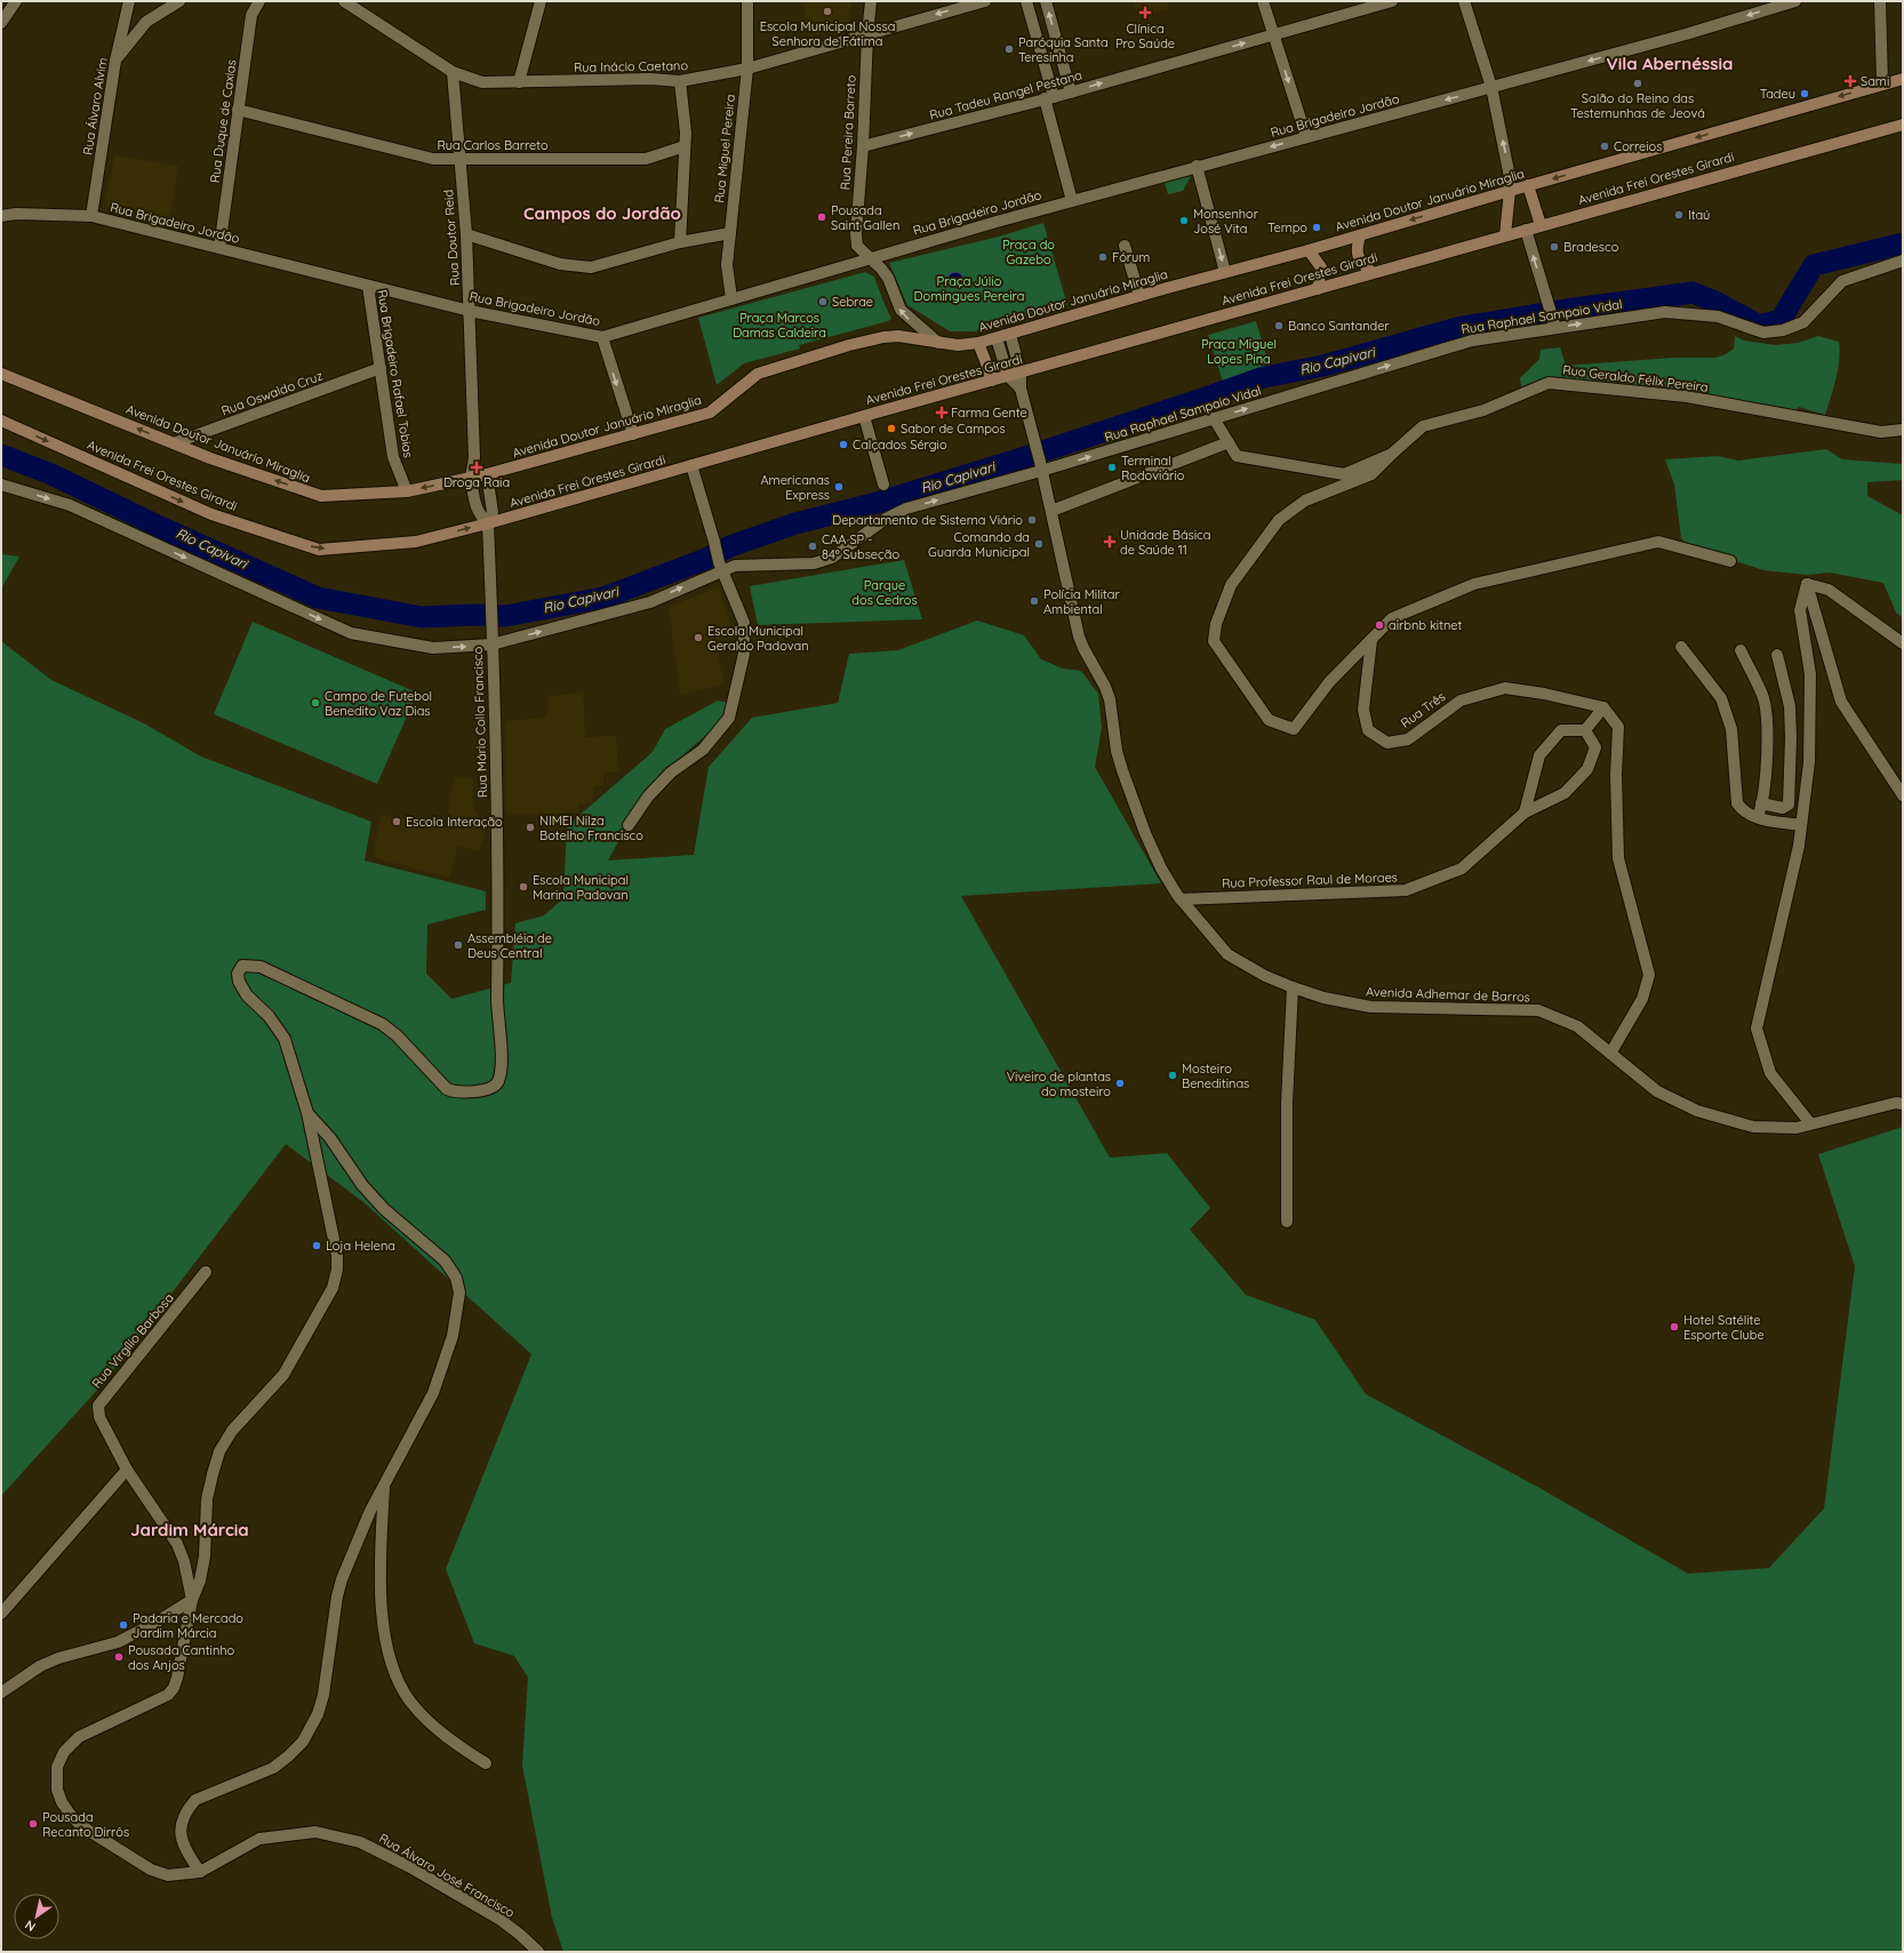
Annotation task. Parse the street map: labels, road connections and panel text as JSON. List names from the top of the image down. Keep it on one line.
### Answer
{"streets":{"main road":["Avenida Frei Orestes Girardi","Avenida Doutor Januário Miraglia"],"street":["Rua Inácio Caetano","Rua Tadeu Rangel Pestana","Rua Álvaro Alvim","Rua Brigadeiro Jordão","Rua Duque de Caxias","Rua Pereira Barreto","Rua Carlos Barreto","Rua Miguel Pereira","Rua Doutor Reid","Rua Raphael Sampaio Vidal","Rua Brigadeiro Rafael Tobias","Rua Geraldo Félix Pereira","Rua Oswaldo Cruz","Rua Três","Rua Mário Colla Francisco","Rua Professor Raul de Moraes","Avenida Adhemar de Barros","Rua Virgílio Barbosa","Rua Álvaro José Francisco"]},"crossings":[["Rua Inácio Caetano","Rua Pereira Barreto"],["Rua Inácio Caetano","Rua Miguel Pereira"],["Rua Inácio Caetano","Rua Doutor Reid"],["Rua Tadeu Rangel Pestana","Rua Pereira Barreto"],["Rua Álvaro Alvim","Rua Brigadeiro Jordão"],["Rua Brigadeiro Jordão","Rua Duque de Caxias"],["Rua Brigadeiro Jordão","Rua Pereira Barreto"],["Rua Brigadeiro Jordão","Rua Miguel Pereira"],["Rua Brigadeiro Jordão","Rua Doutor Reid"],["Rua Brigadeiro Jordão","Rua Brigadeiro Rafael Tobias"],["Rua Duque de Caxias","Rua Carlos Barreto"],["Rua Pereira Barreto","Avenida Doutor Januário Miraglia"],["Rua Carlos Barreto","Rua Doutor Reid"],["Avenida Frei Orestes Girardi","Rua Mário Colla Francisco"],["Avenida Doutor Januário Miraglia","Rua Doutor Reid"],["Avenida Doutor Januário Miraglia","Rua Brigadeiro Rafael Tobias"],["Avenida Doutor Januário Miraglia","Rua Oswaldo Cruz"],["Avenida Doutor Januário Miraglia","Rua Mário Colla Francisco"],["Rua Raphael Sampaio Vidal","Rua Geraldo Félix Pereira"],["Rua Raphael Sampaio Vidal","Rua Mário Colla Francisco"],["Rua Raphael Sampaio Vidal","Avenida Adhemar de Barros"],["Rua Brigadeiro Rafael Tobias","Rua Oswaldo Cruz"],["Rua Professor Raul de Moraes","Avenida Adhemar de Barros"],["Rua Virgílio Barbosa","Rua Álvaro José Francisco"]],"one_way":["Rua Tadeu Rangel Pestana","Avenida Doutor Januário Miraglia","Rua Raphael Sampaio Vidal"],"districts":["Vila Abernéssia","Campos do Jordão","Jardim Márcia"],"water":["Rio Capivari"],"parks":["Praça do Gazebo","Praça Júlio Domingues Pereira","Praça Marcos Damas Caldeira","Praça Miguel Lopes Pina","Parque dos Cedros"],"places":{"other":["Escola Municipal Nossa Senhora de Fátima","Paróquia Santa Teresinha","Salão do Reino das Testemunhas de Jeová","Tadeu","Correios","Itaú","Pousada Saint Gallen","Monsenhor José Vita","Tempo","Bradesco","Fórum","Sebrae","Banco Santander","Sabor de Campos","Calçados Sérgio","Terminal Rodoviário","Americanas Express","Departamento de Sistema Viário","Comando da Guarda Municipal","CAA SP - 84º Subseção","Polícia Militar Ambiental","airbnb kitnet","Escola Municipal Geraldo Padovan","Campo de Futebol Benedito Vaz Dias","Escola Interação","NIMEI Nilza Botelho Francisco","Escola Municipal Marina Padovan","Assembléia de Deus Central","Mosteiro Beneditinas","Viveiro de plantas do mosteiro","Loja Helena","Hotel Satélite Esporte Clube","Padaria e Mercado Jardim Márcia","Pousada Cantinho dos Anjos","Pousada Recanto Dirrôs"],"health":["Clínica Pro Saúde","Sami","Farma Gente","Droga Raia","Unidade Básica de Saúde 11"]},"north":"bottom left"}
